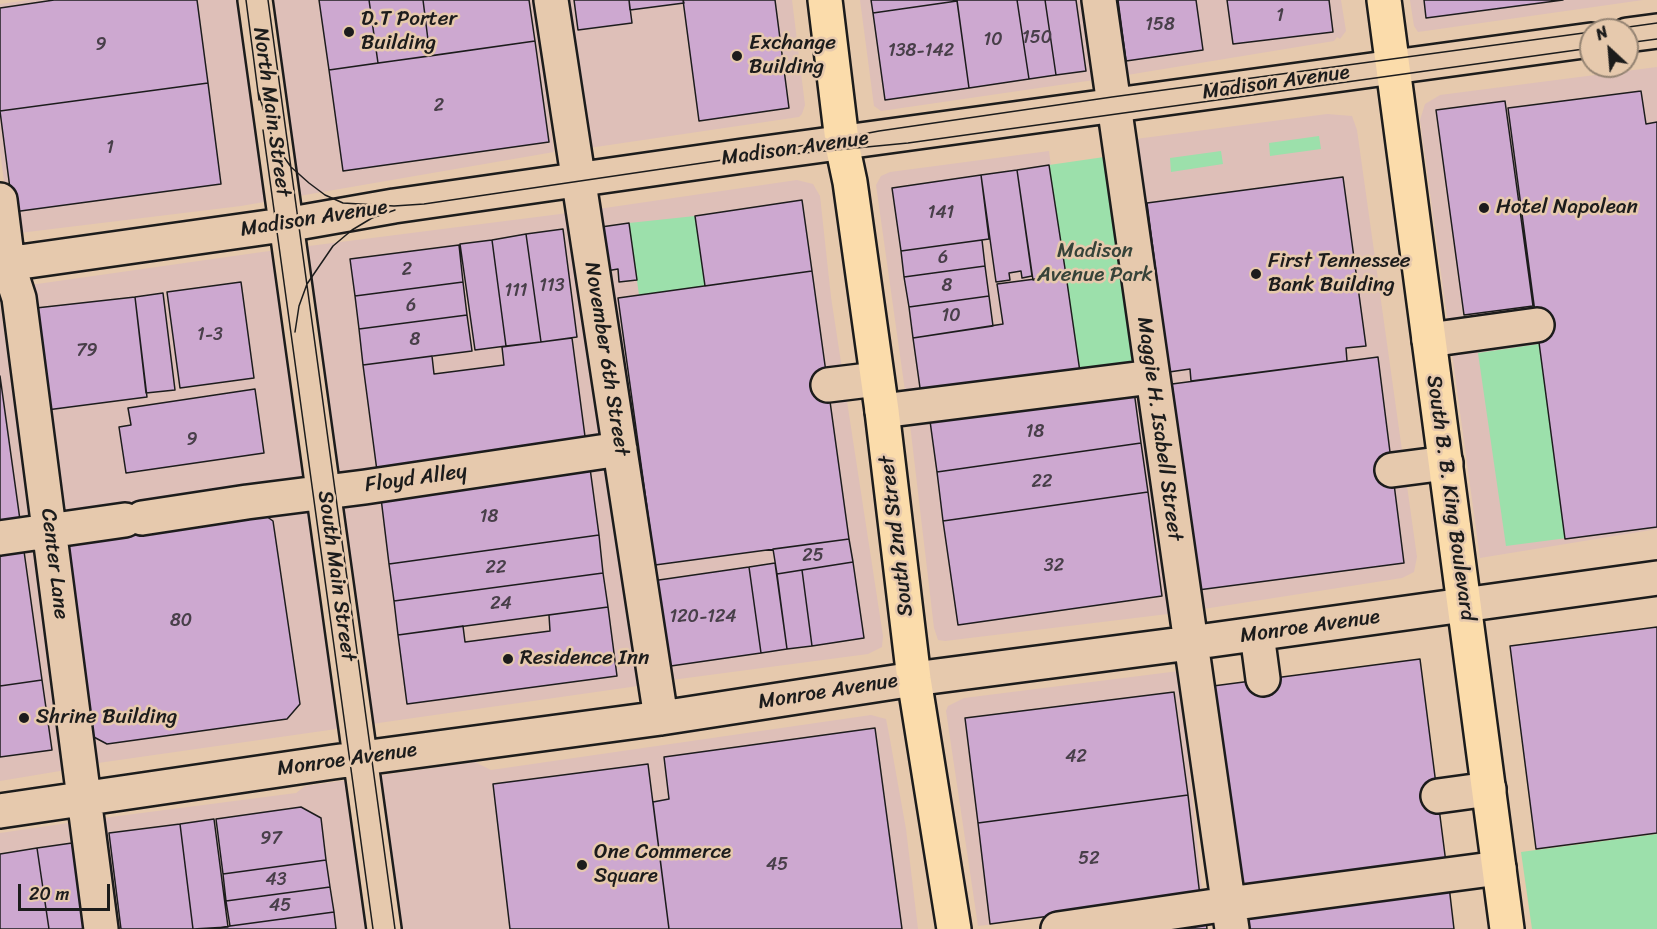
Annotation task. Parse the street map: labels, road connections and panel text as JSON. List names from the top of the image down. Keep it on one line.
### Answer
{"streets":{"main road":["South B. B. King Boulevard","South 2nd Street"],"street":["Madison Avenue","North Main Street","November 6th Street","Maggie H. Isabell Street","Floyd Alley","Center Lane","South Main Street","Monroe Avenue"]},"crossings":[["Madison Avenue","North Main Street"],["Madison Avenue","November 6th Street"],["Madison Avenue","Maggie H. Isabell Street"],["Madison Avenue","South B. B. King Boulevard"],["Madison Avenue","South 2nd Street"],["Madison Avenue","Center Lane"],["Madison Avenue","South Main Street"],["North Main Street","South Main Street"],["November 6th Street","Floyd Alley"],["November 6th Street","Monroe Avenue"],["Maggie H. Isabell Street","Monroe Avenue"],["Floyd Alley","Center Lane"],["Floyd Alley","South Main Street"],["South B. B. King Boulevard","Monroe Avenue"],["South 2nd Street","Monroe Avenue"],["Center Lane","Monroe Avenue"],["South Main Street","Monroe Avenue"]],"parks":["Madison Avenue Park"],"places":["D.T Porter Building","Exchange Building","Hotel Napolean","First Tennessee Bank Building","Residence Inn","Shrine Building","One Commerce Square"],"house_numbers":["1","158","150","10","9","138-142","2","1","141","6","2","113","8","111","6","10","1-3","8","79","18","9","22","18","25","32","22","24","120-124","80","42","97","52","45","43","45"],"scale_bar":"20 m","north":"top left"}
